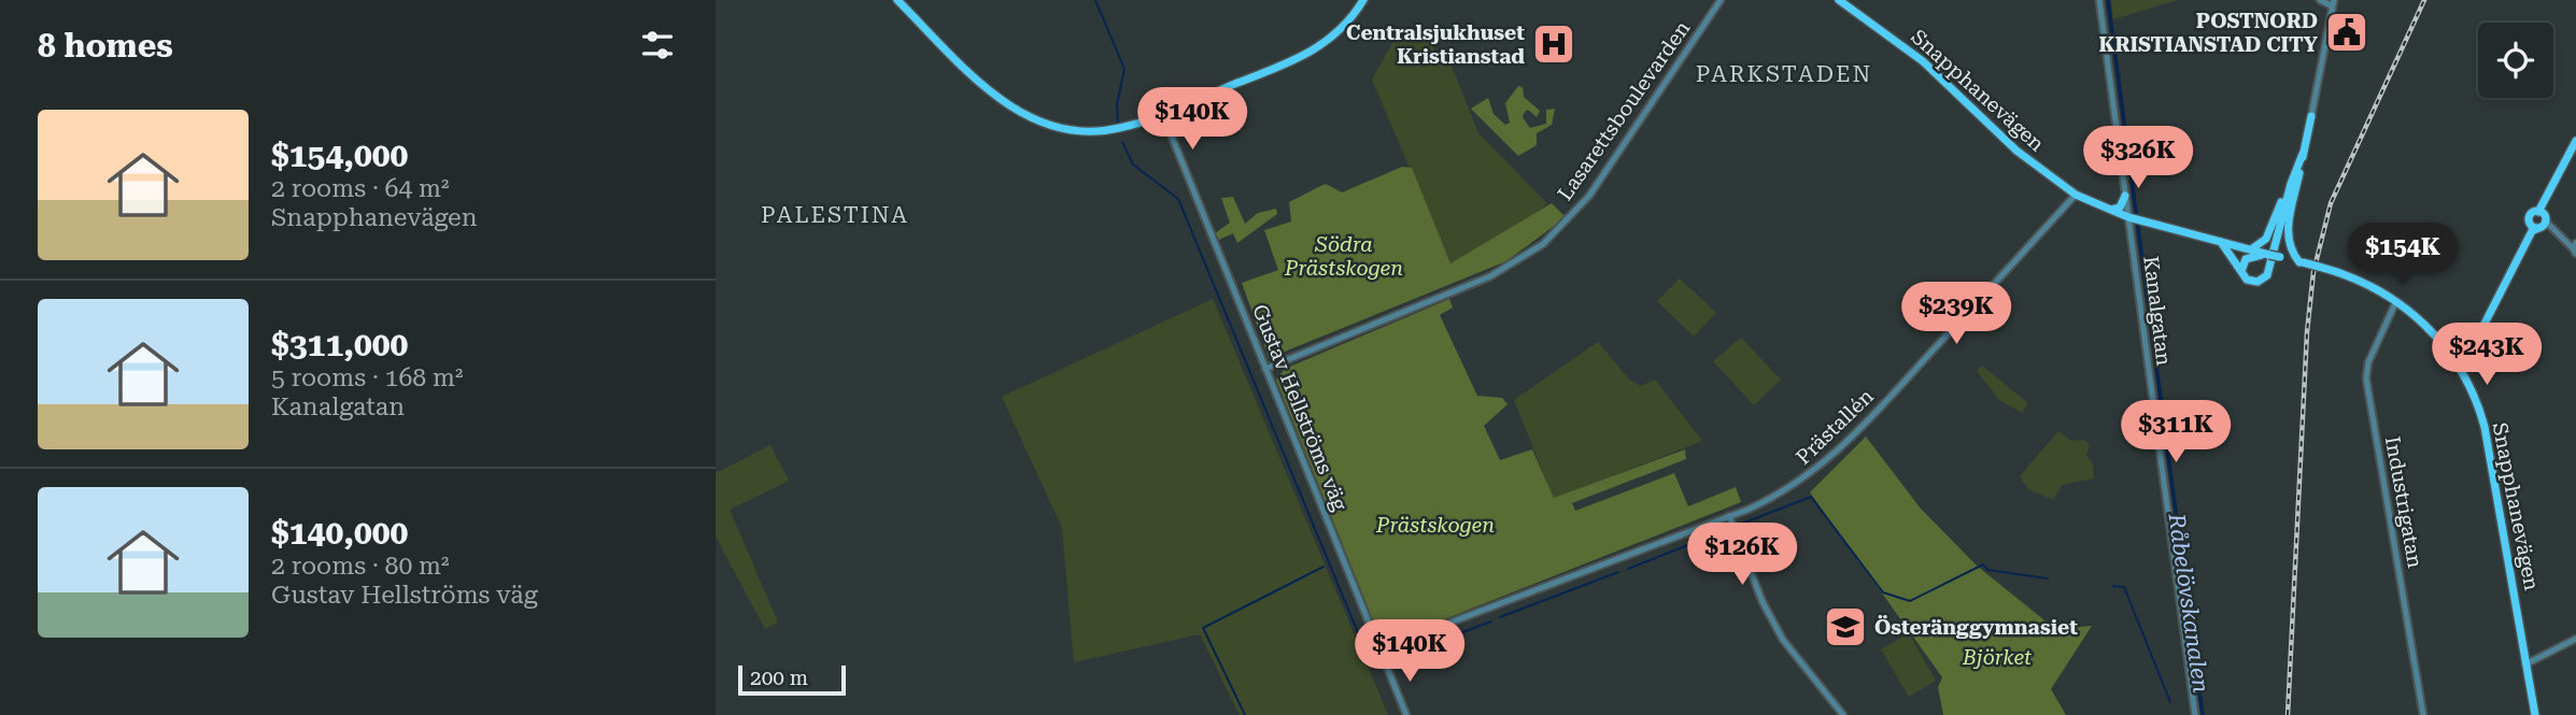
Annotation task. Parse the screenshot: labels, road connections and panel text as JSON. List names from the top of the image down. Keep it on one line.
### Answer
{"streets":{"main road":["Snapphanevägen"],"street":["Lasarettsboulevarden","Kanalgatan","Gustav Hellströms väg","Prästallén","Industrigatan"]},"crossings":[["Snapphanevägen","Kanalgatan"],["Snapphanevägen","Prästallén"],["Snapphanevägen","Industrigatan"],["Lasarettsboulevarden","Gustav Hellströms väg"],["Gustav Hellströms väg","Prästallén"]],"districts":["PARKSTADEN","PALESTINA"],"water":["Råbelövskanalen"],"parks":["Södra Prästskogen","Prästskogen","Björket"],"places":{"public building":["POSTNORD KRISTIANSTAD CITY"],"hospital":["Centralsjukhuset Kristianstad"],"school or university":["Österänggymnasiet"]},"scale_bar":"200 m","page":{"heading":"8 homes","price":["$140K","$326K","$154K","$239K","$243K","$311K","$126K","$140K"],"list":[{"name":"$154,000","note":"2 rooms · 64 m² · Snapphanevägen"},{"name":"$311,000","note":"5 rooms · 168 m² · Kanalgatan"},{"name":"$140,000","note":"2 rooms · 80 m² · Gustav Hellströms väg"}],"scale":"200 m"}}
